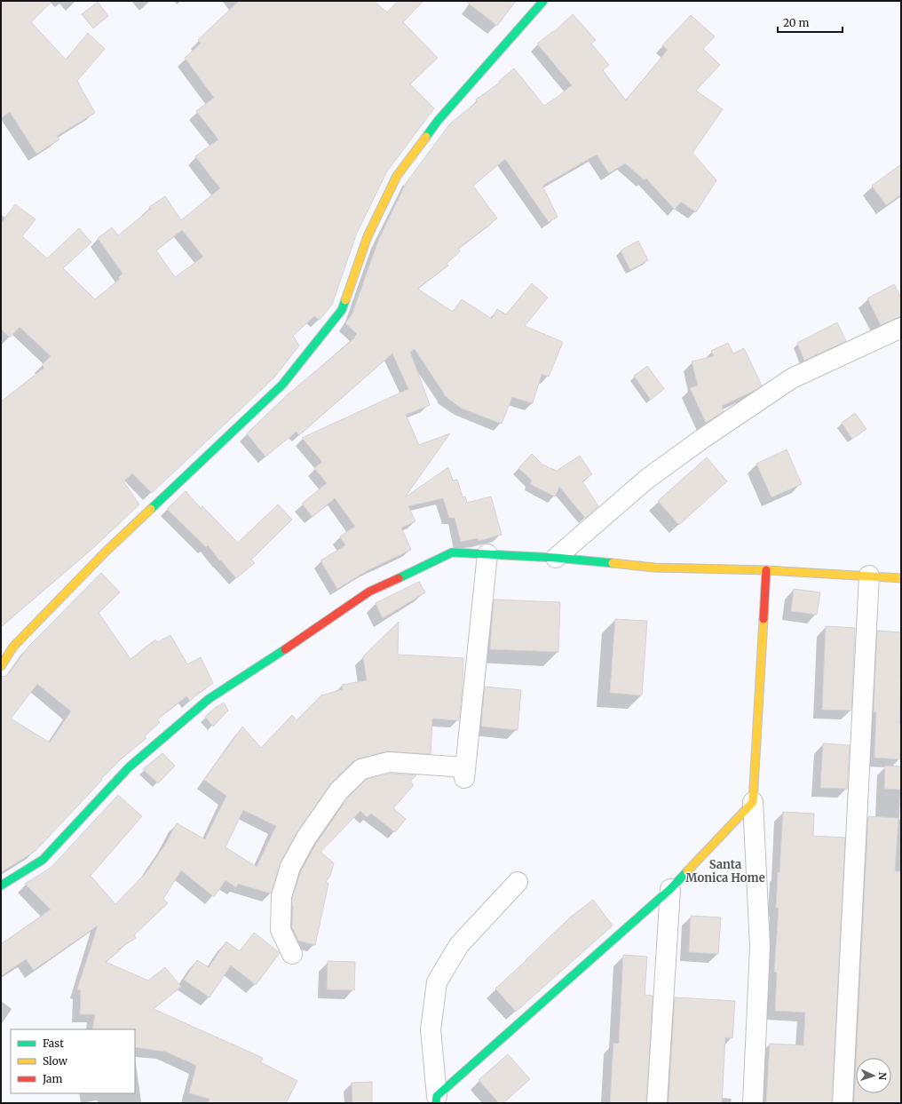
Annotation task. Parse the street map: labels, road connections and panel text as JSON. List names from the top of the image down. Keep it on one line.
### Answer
{"districts":["Santa Monica Home"],"legend":["Fast","Slow","Jam"],"scale_bar":"20 m","north":"right"}
